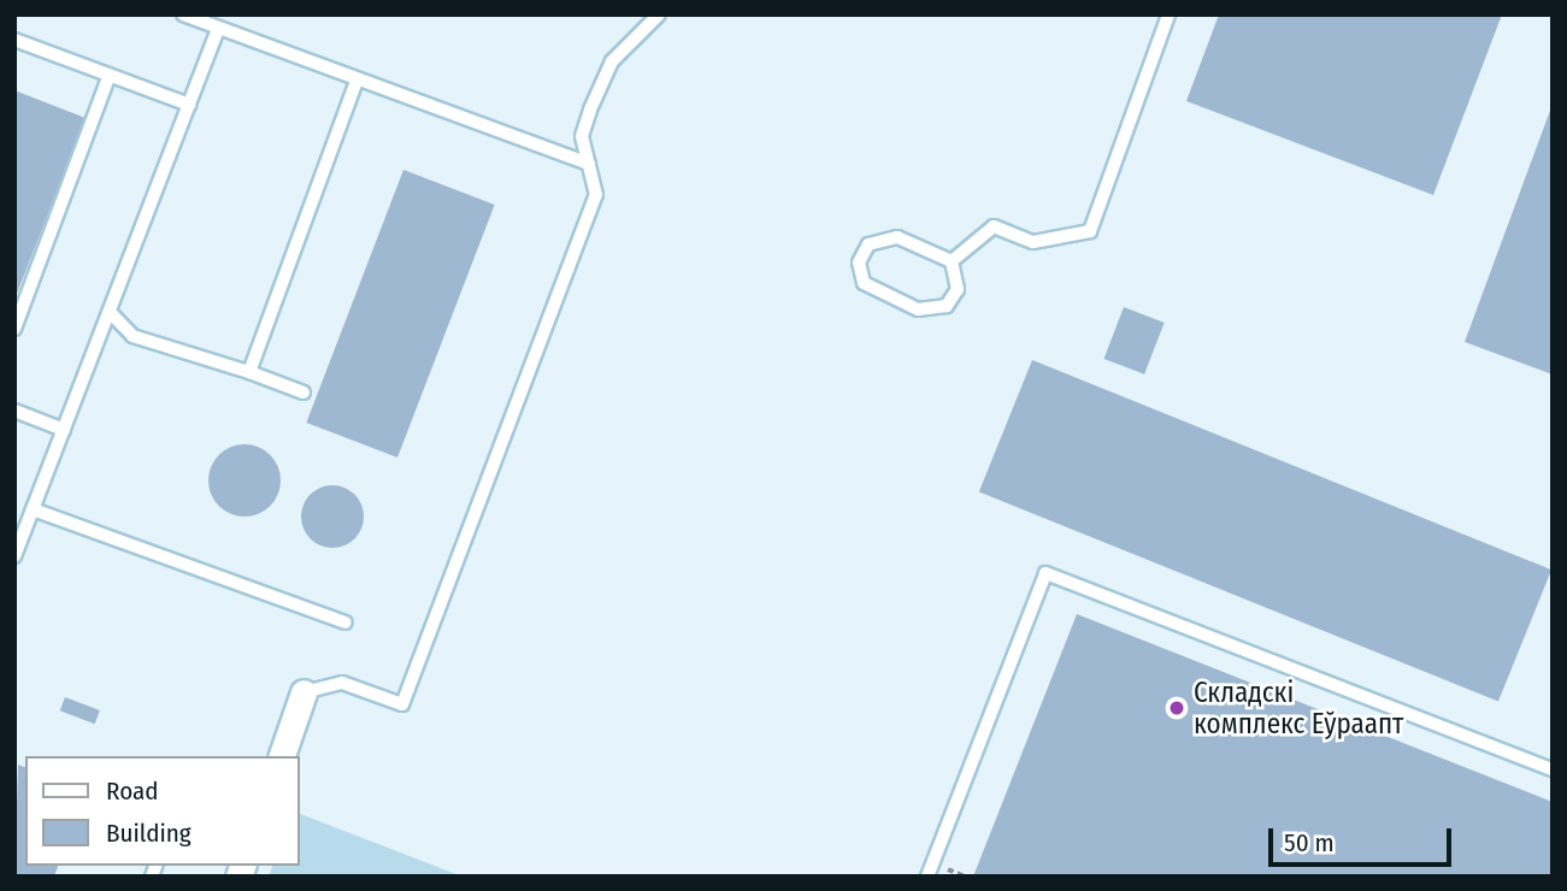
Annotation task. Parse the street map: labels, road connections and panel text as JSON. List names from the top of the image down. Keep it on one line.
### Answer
{"places":["Складскі комплекс Еўраапт"],"legend":["Road","Building"],"scale_bar":"50 m"}
